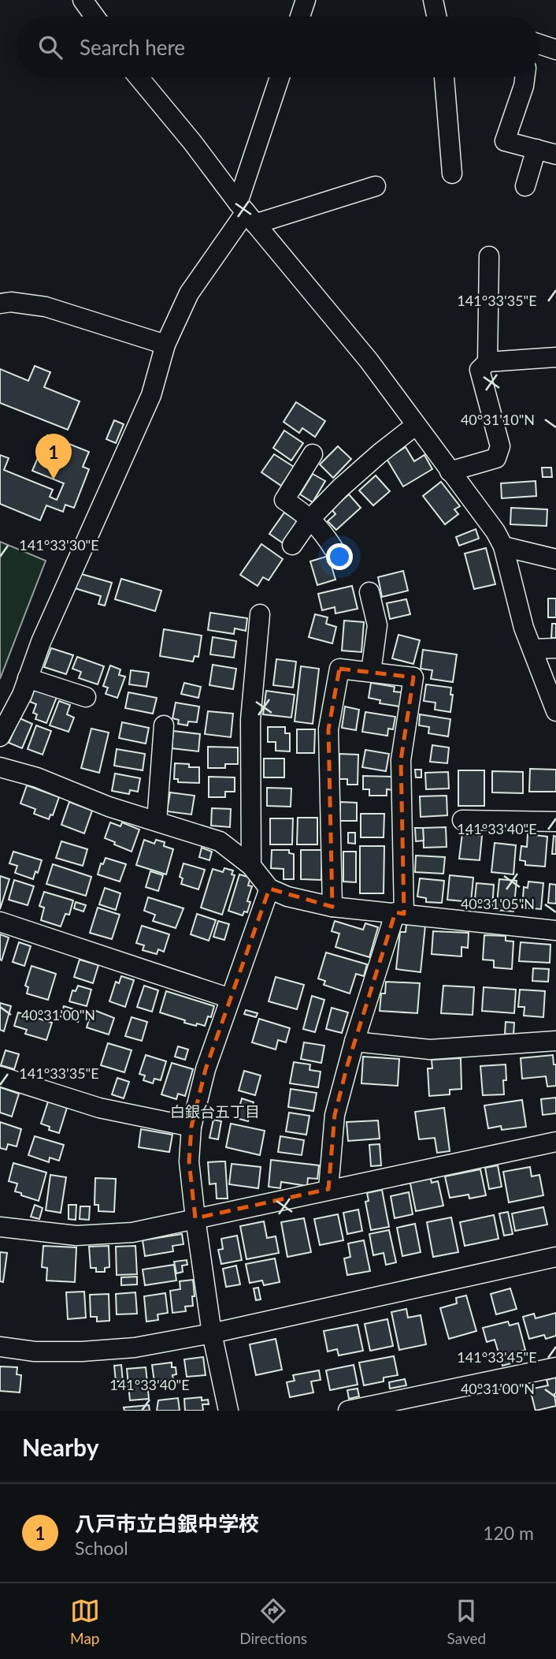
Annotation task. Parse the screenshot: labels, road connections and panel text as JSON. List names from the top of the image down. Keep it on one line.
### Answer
{"districts":["白銀台五丁目"],"page":{"search":"Search here","pins":"1","heading":"Nearby","list":[{"mark":"1","name":"八戸市立白銀中学校","note":"School","value":"120 m"}],"nav":["Map","Directions","Saved"]},"coordinates":["141°33'35\"E","40°31'10\"N","141°33'30\"E","141°33'40\"E","40°31'05\"N","40°31'00\"N","141°33'45\"E"]}
